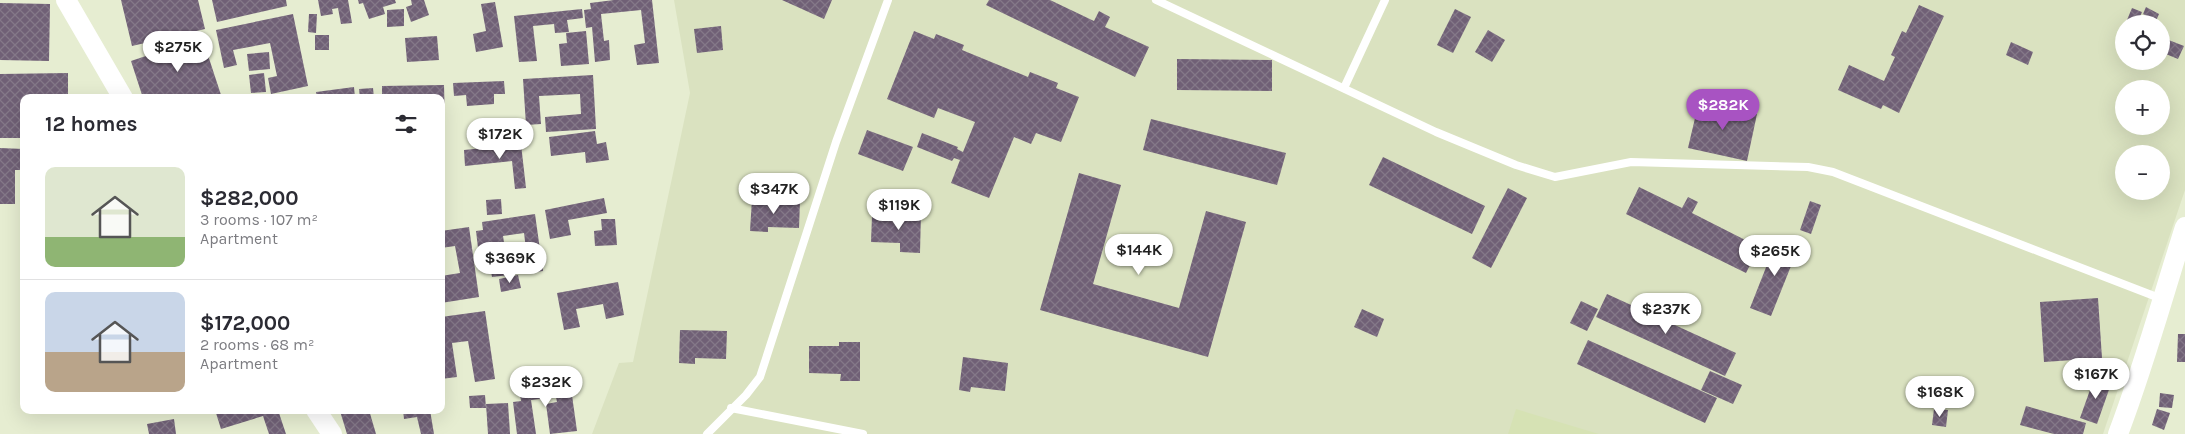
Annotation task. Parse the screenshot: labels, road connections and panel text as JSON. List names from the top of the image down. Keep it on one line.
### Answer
{"page":{"map_buttons":["+","−"],"price":["$275K","$282K","$172K","$347K","$119K","$144K","$265K","$369K","$237K","$167K","$232K","$168K"],"heading":"12 homes","list":[{"name":"$282,000","note":"3 rooms · 107 m² · Apartment"},{"name":"$172,000","note":"2 rooms · 68 m² · Apartment"}]}}
